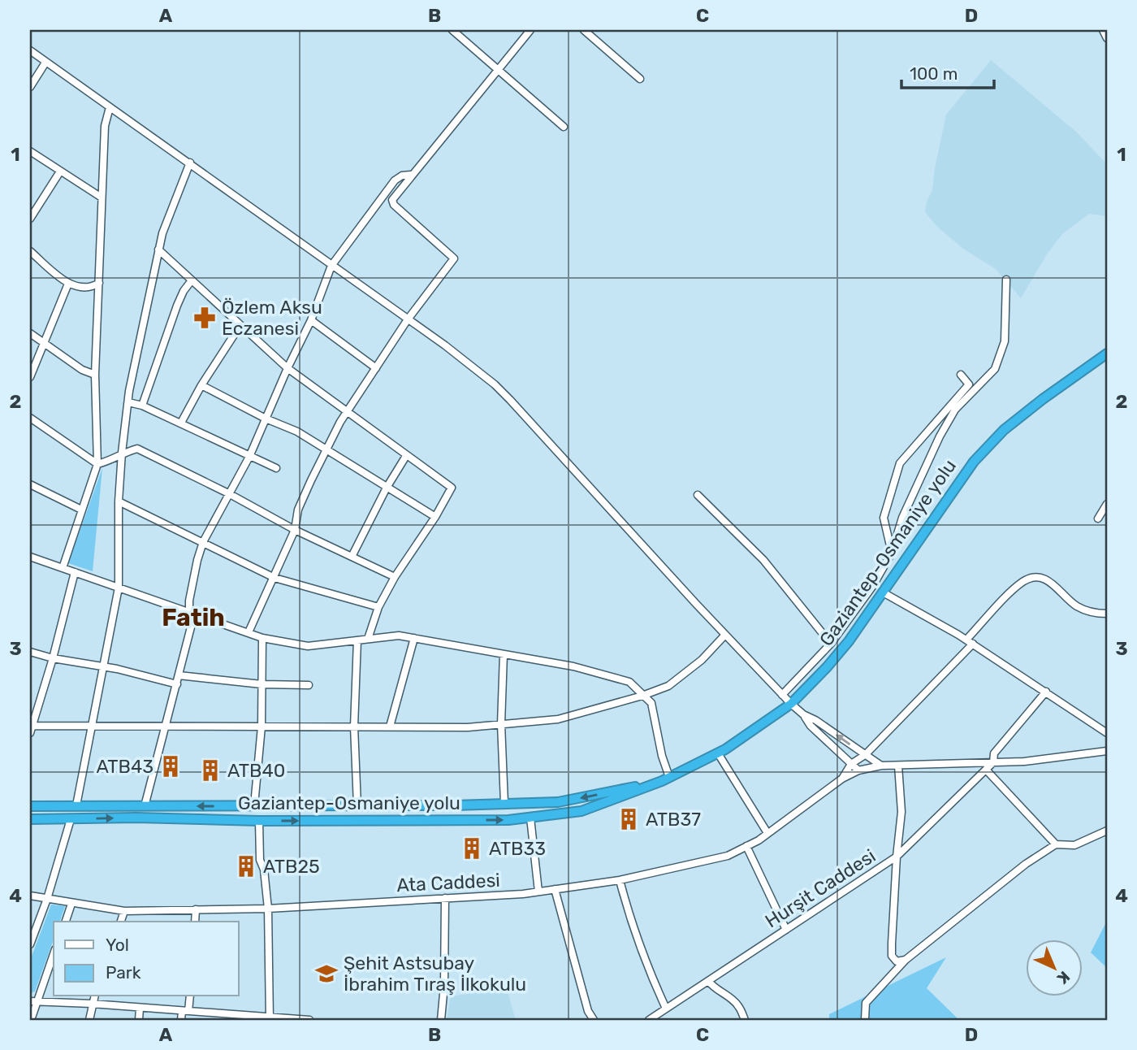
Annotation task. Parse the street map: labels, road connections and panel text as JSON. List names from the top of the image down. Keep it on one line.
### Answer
{"streets":{"highway":["Gaziantep-Osmaniye yolu"],"street":["Ata Caddesi","Hurşit Caddesi"]},"districts":["Fatih"],"places":{"pharmacy":["Özlem Aksu Eczanesi"],"building":["ATB43","ATB40","ATB37","ATB33","ATB25"],"school or university":["Şehit Astsubay İbrahim Tıraş İlkokulu"]},"legend":["Yol","Park"],"scale_bar":"100 m","north":"bottom right","grid":{"columns":["A","B","C","D"],"rows":["1","2","3","4"]}}
